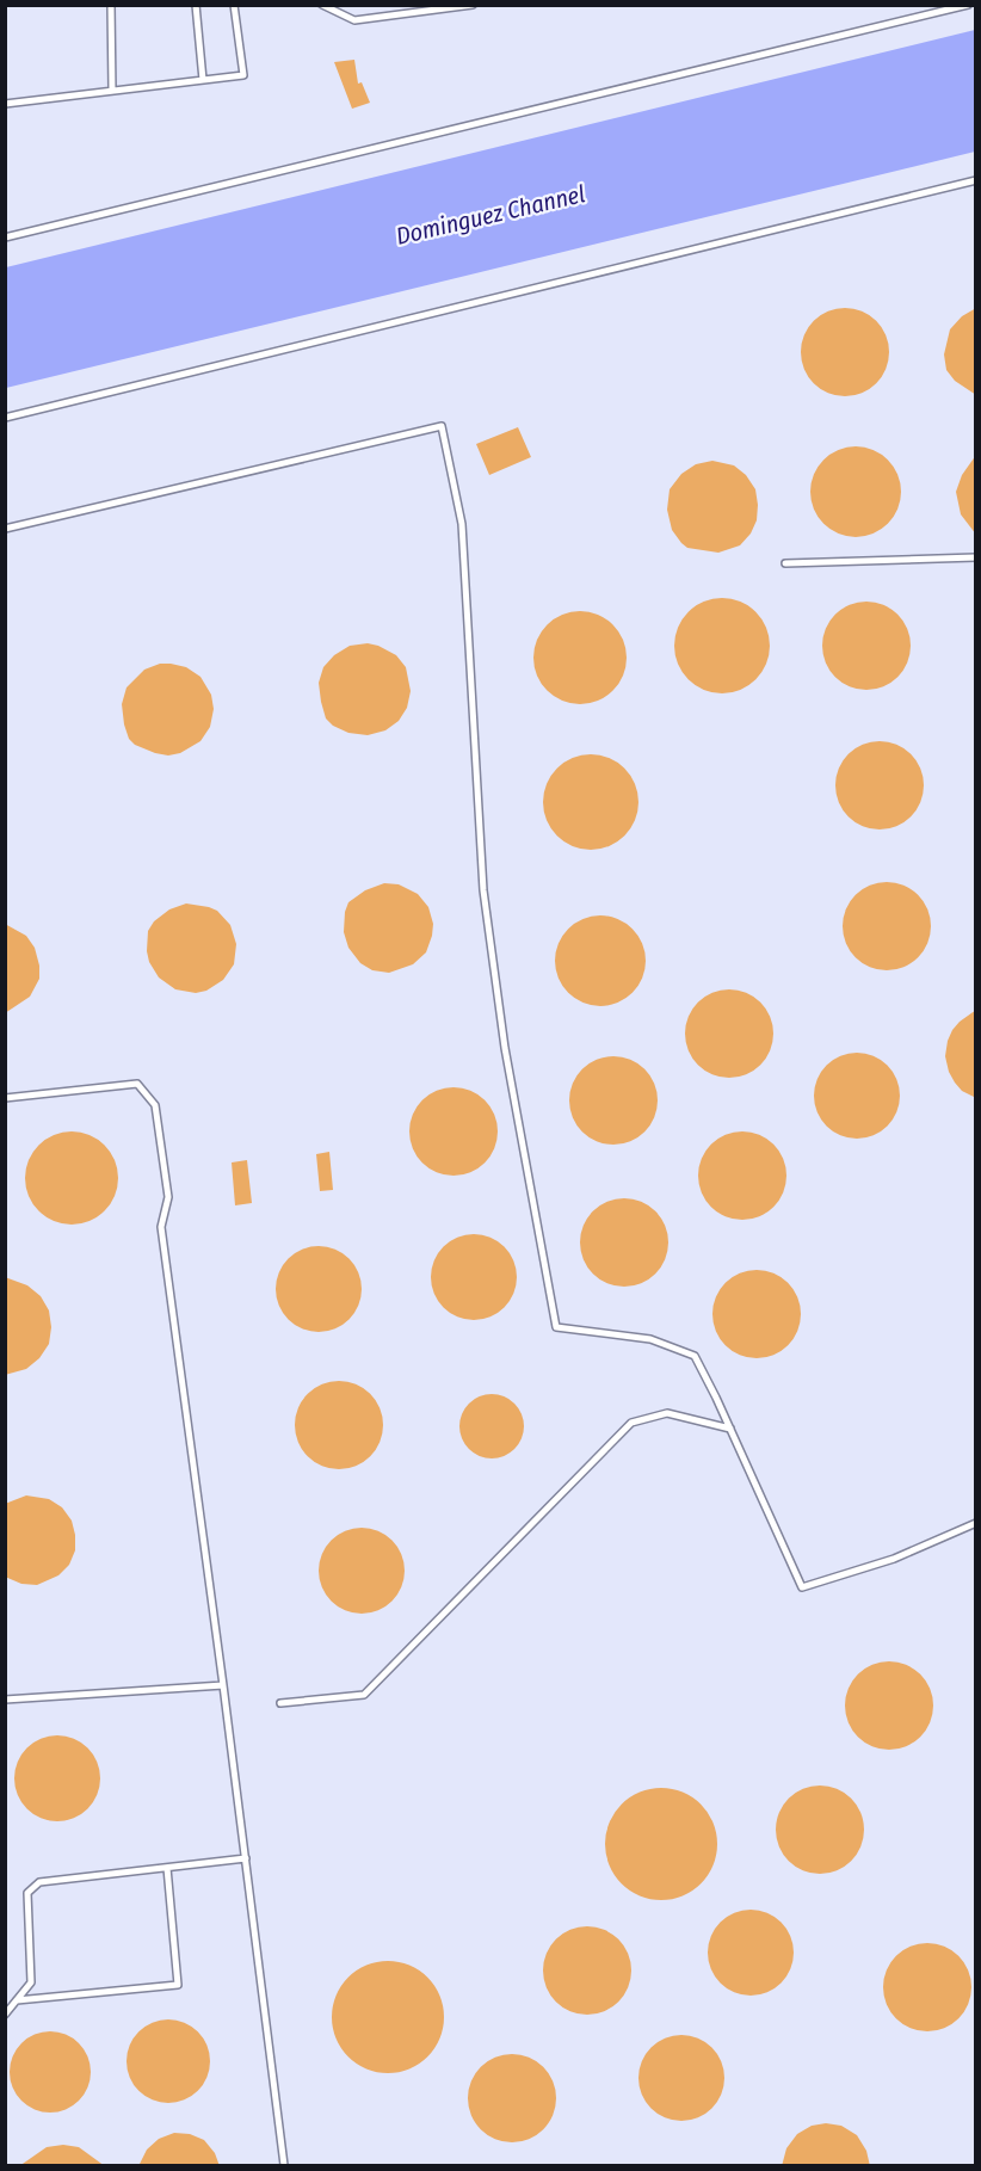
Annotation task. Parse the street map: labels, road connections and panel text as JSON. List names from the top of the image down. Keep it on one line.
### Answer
{"water":["Dominguez Channel"]}
